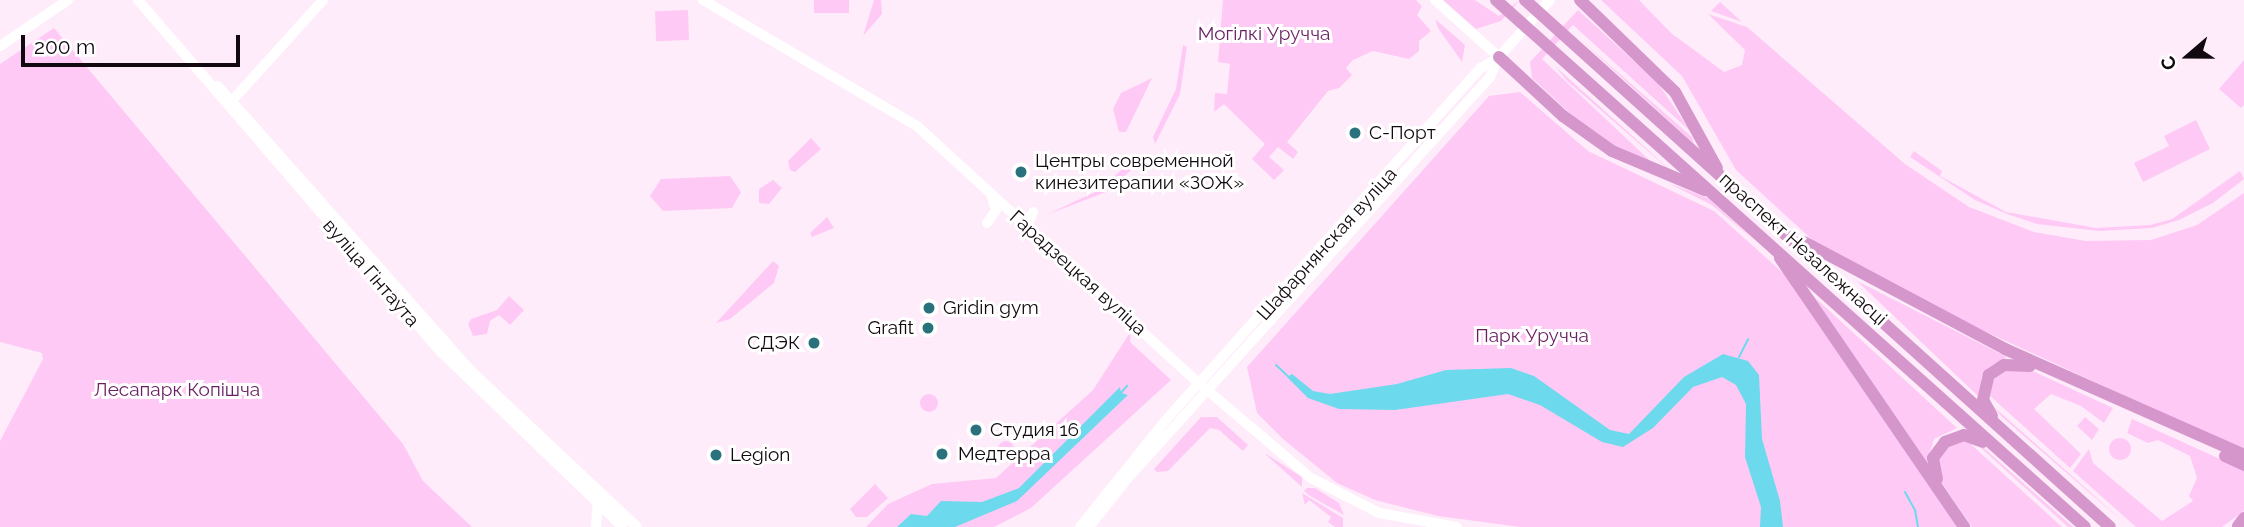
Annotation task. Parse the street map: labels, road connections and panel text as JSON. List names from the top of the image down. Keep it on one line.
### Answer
{"streets":{"highway":["праспект Незалежнасці"],"main road":["Шафарнянская вуліца","вуліца Гінтаўта","Гарадзецкая вуліца"]},"crossings":[["Шафарнянская вуліца","Гарадзецкая вуліца"]],"parks":["Могілкі Уручча","Парк Уручча","Лесапарк Копішча"],"places":["С-Порт","Центры современной кинезитерапии «ЗОЖ»","Gridin gym","Grafit","СДЭК","Студия 16","Медтерра","Legion"],"scale_bar":"200 m","north":"left"}
